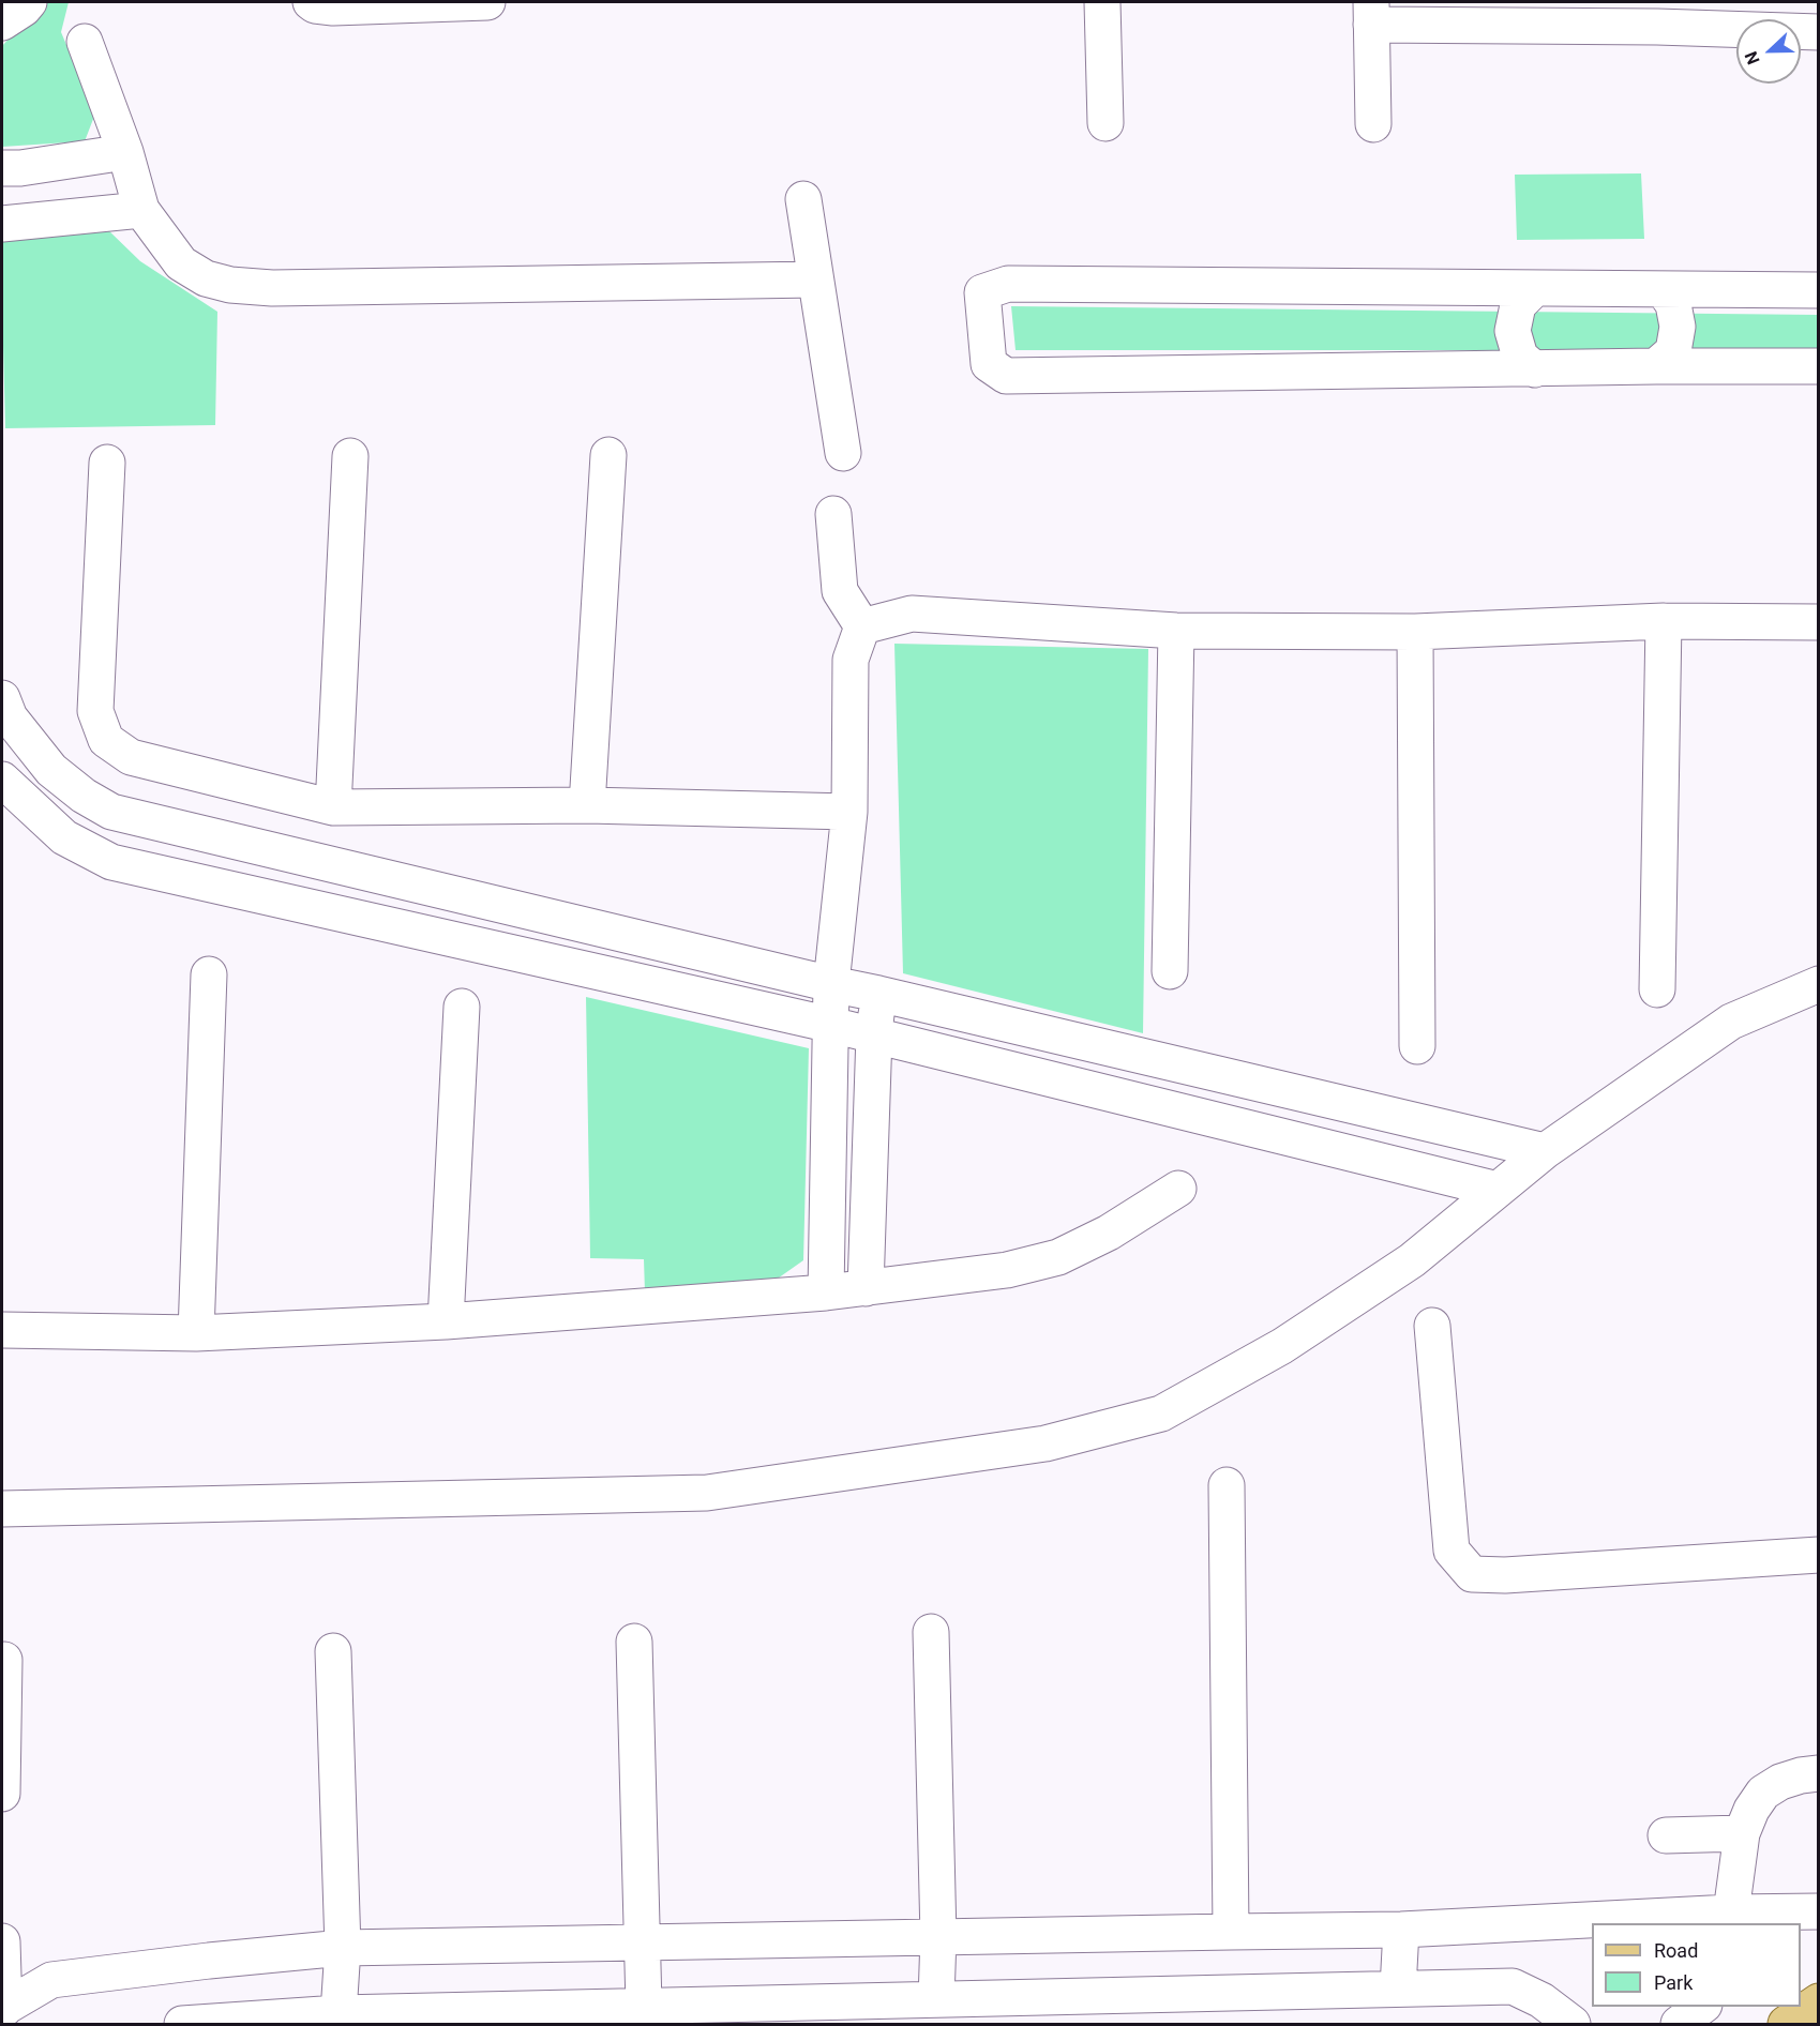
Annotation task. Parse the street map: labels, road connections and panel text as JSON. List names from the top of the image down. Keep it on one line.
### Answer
{"legend":["Road","Park"],"north":"left"}
